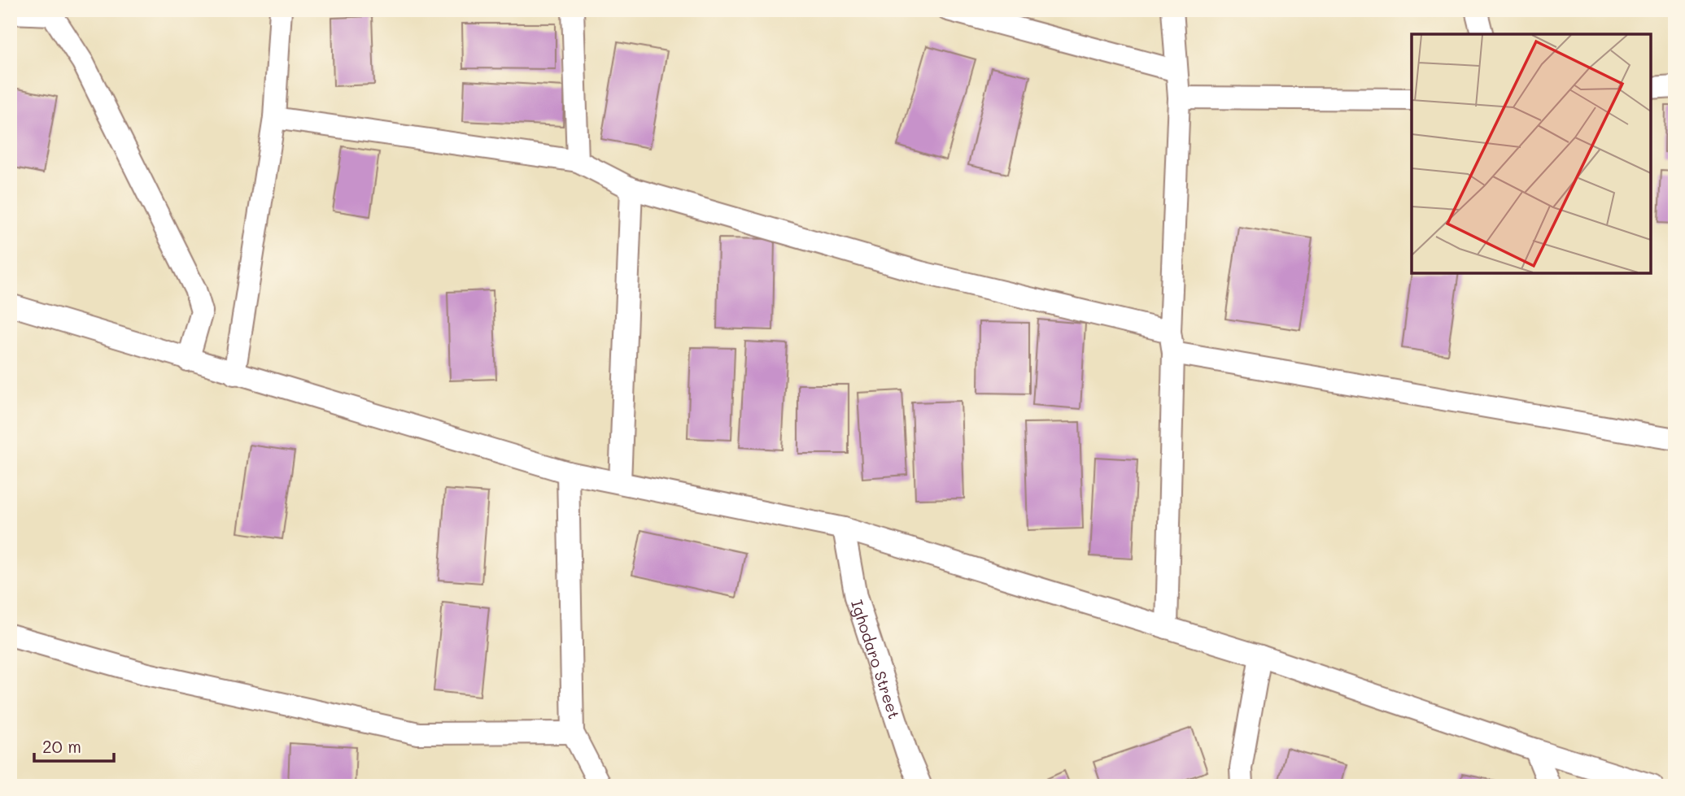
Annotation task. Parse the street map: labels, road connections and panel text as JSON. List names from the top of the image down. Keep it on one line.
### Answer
{"streets":{"street":["Ighodaro Street"]},"scale_bar":"20 m"}
